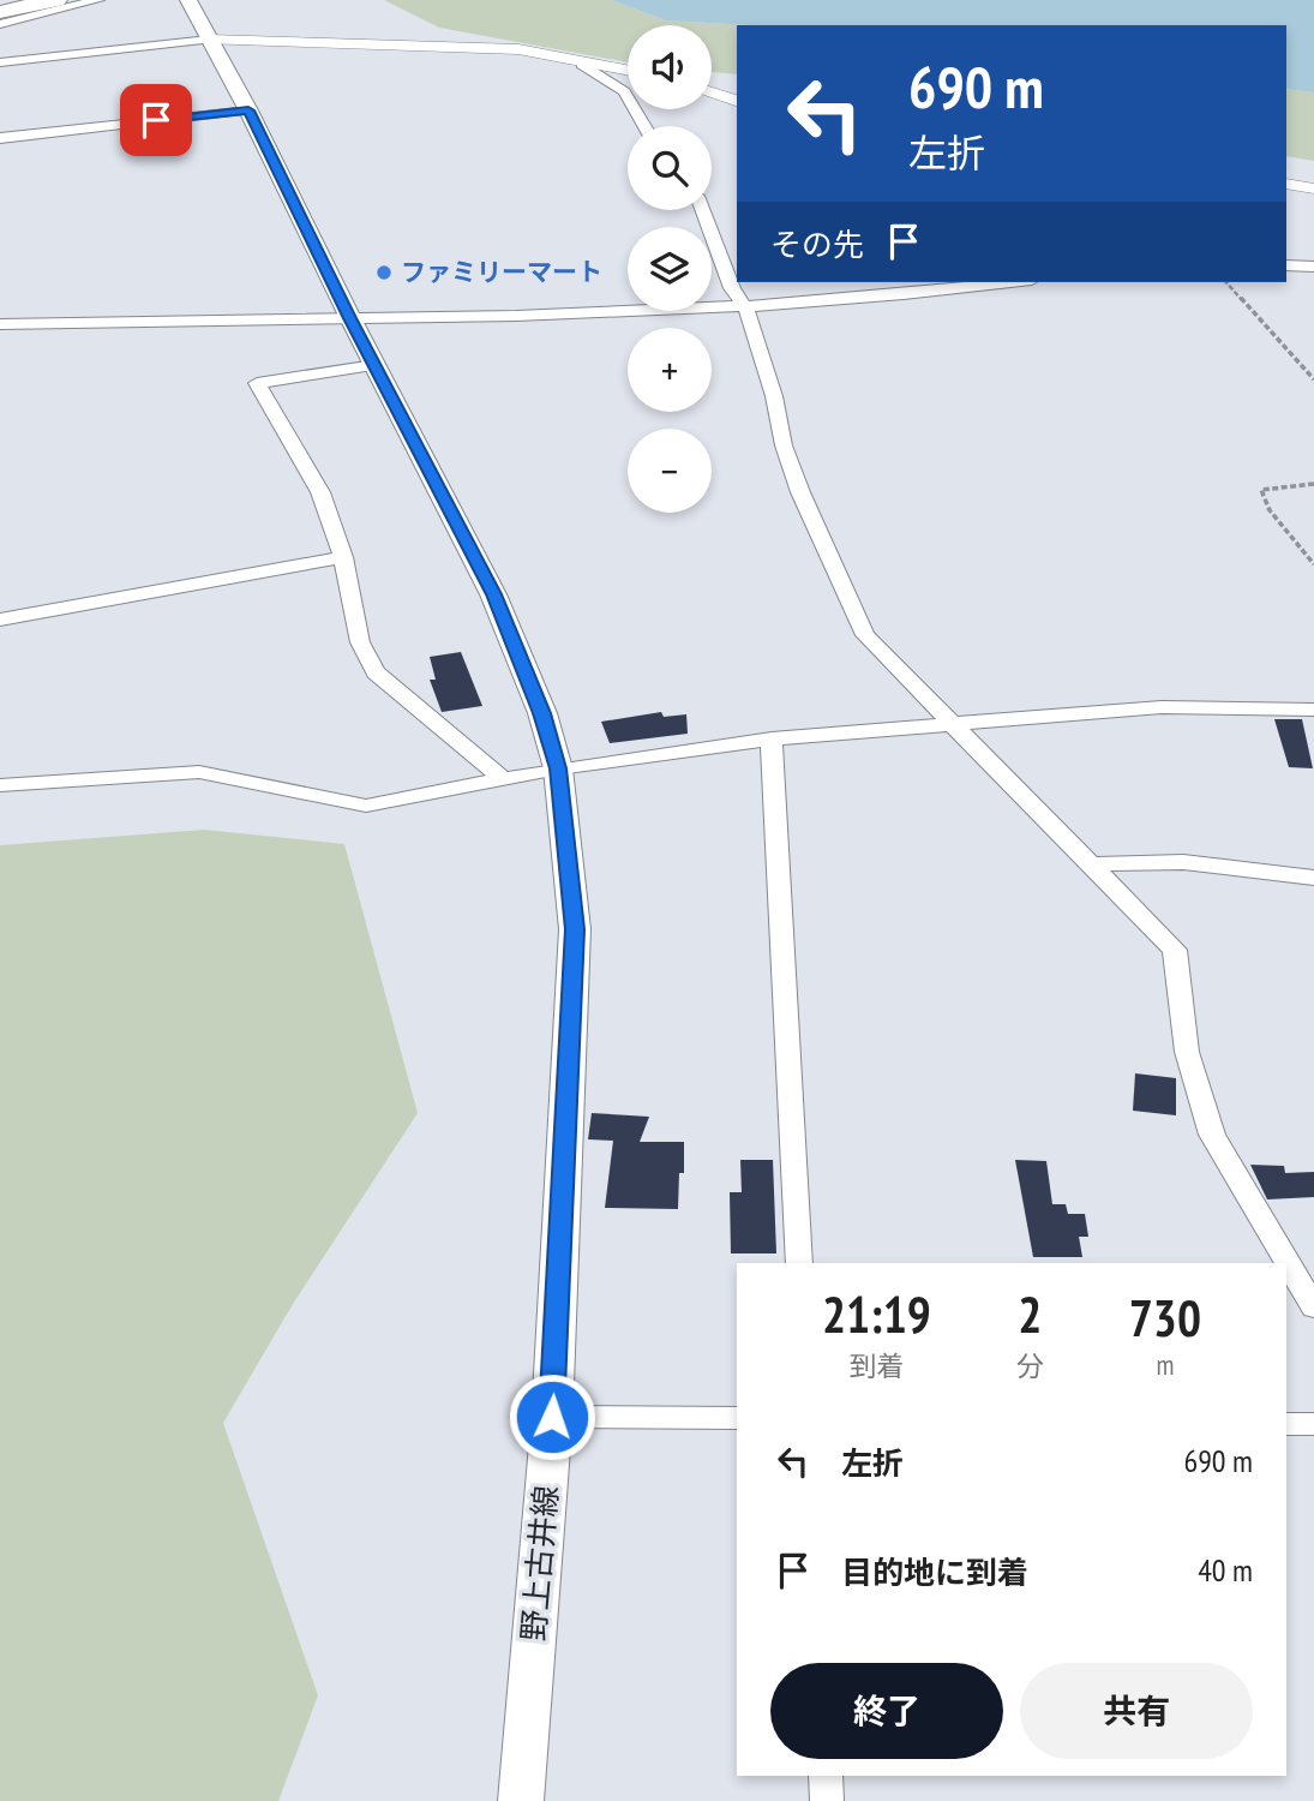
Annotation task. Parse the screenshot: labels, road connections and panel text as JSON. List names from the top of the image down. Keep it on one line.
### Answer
{"streets":{"main road":["野上古井線"]},"places":["ファミリーマート"],"page":{"map_buttons":["+","−"],"turn":["690 m","左折"],"then":"その先","eta":["21:19","到着","2","分","730","m"],"list":[{"name":"左折","value":"690 m"},{"name":"目的地に到着","value":"40 m"}],"buttons":["終了","共有"]}}
